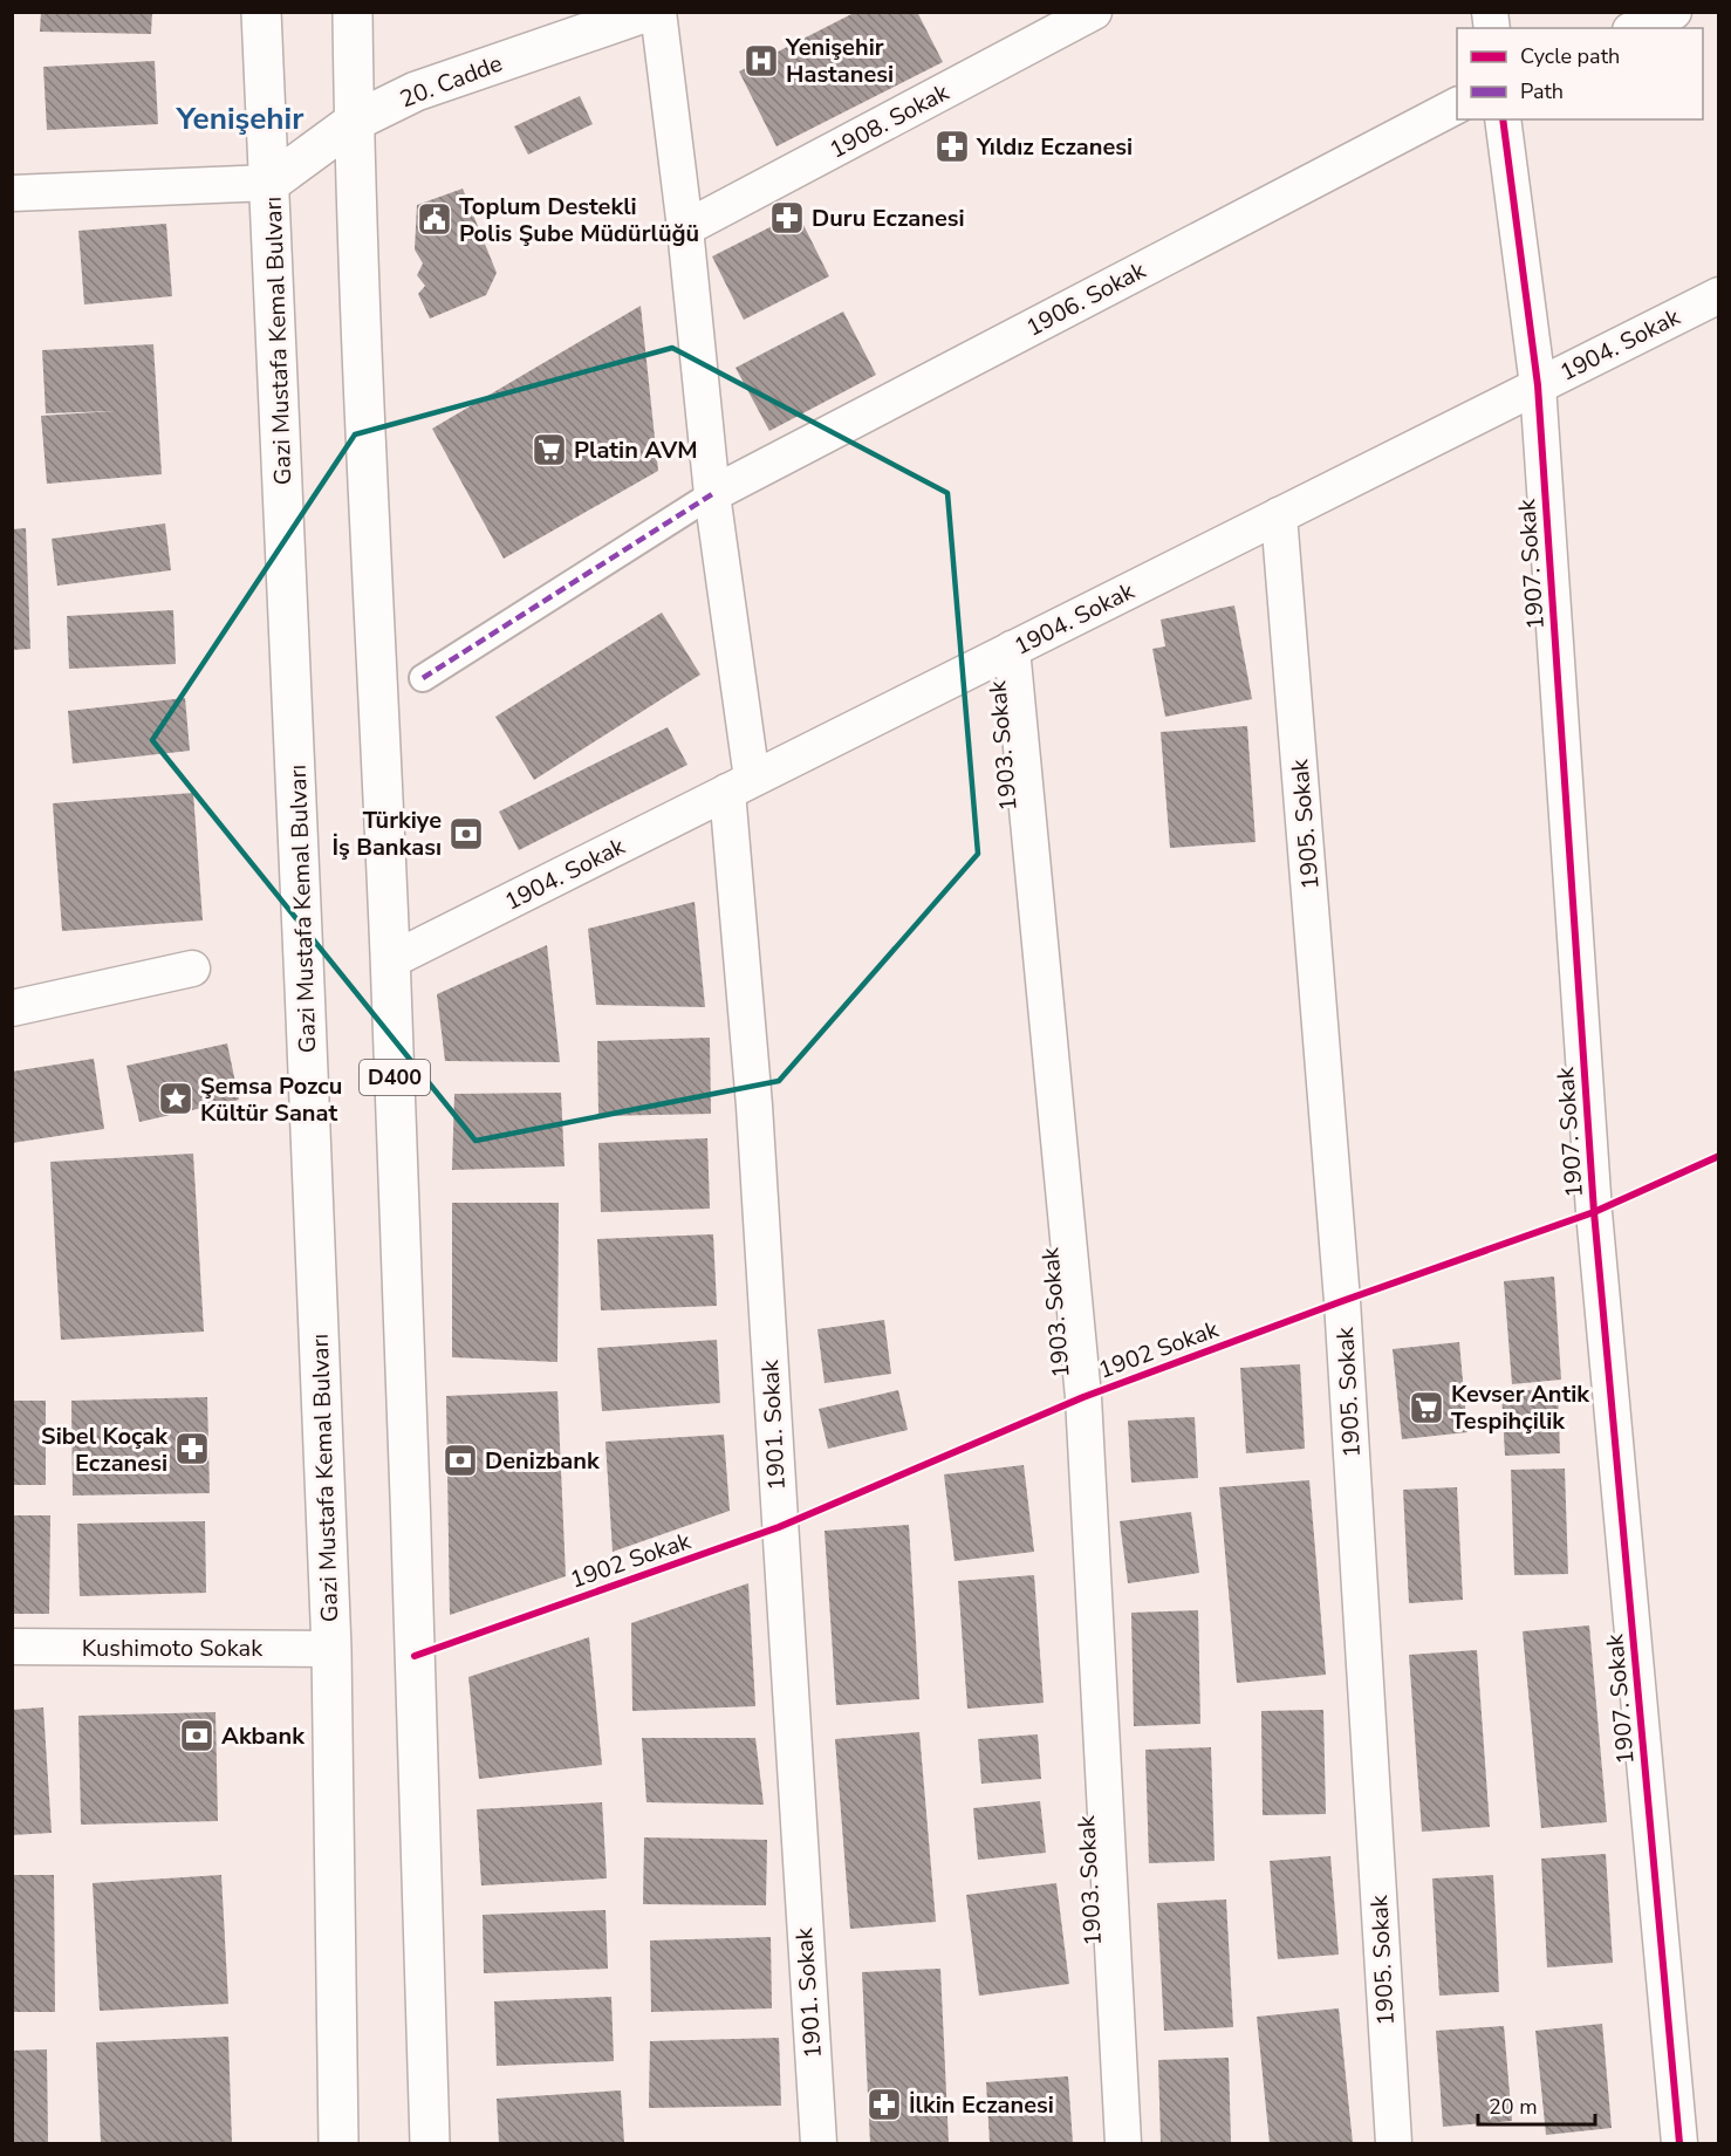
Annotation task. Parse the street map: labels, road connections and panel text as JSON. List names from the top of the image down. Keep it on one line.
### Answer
{"streets":{"main road":["20. Cadde","Gazi Mustafa Kemal Bulvarı","D400"],"street":["1908. Sokak","1906. Sokak","1904. Sokak","1907. Sokak","1903. Sokak","1905. Sokak","1901. Sokak","Kushimoto Sokak"],"cycle path":["1902 Sokak"]},"crossings":[["20. Cadde","Gazi Mustafa Kemal Bulvarı"],["20. Cadde","D400"],["1908. Sokak","1901. Sokak"],["1906. Sokak","1901. Sokak"],["Gazi Mustafa Kemal Bulvarı","Kushimoto Sokak"],["1904. Sokak","1907. Sokak"],["1904. Sokak","1903. Sokak"],["1904. Sokak","1905. Sokak"],["1904. Sokak","D400"],["1904. Sokak","1901. Sokak"]],"districts":["Yenişehir"],"places":{"hospital":["Yenişehir Hastanesi"],"pharmacy":["Yıldız Eczanesi","Duru Eczanesi","Sibel Koçak Eczanesi","İlkin Eczanesi"],"public building":["Toplum Destekli Polis Şube Müdürlüğü"],"supermarket":["Platin AVM","Kevser Antik Tespihçilik"],"bank":["Türkiye İş Bankası","Denizbank","Akbank"],"place":["Şemsa Pozcu Kültür Sanat"]},"legend":["Cycle path","Path"],"scale_bar":"20 m"}
